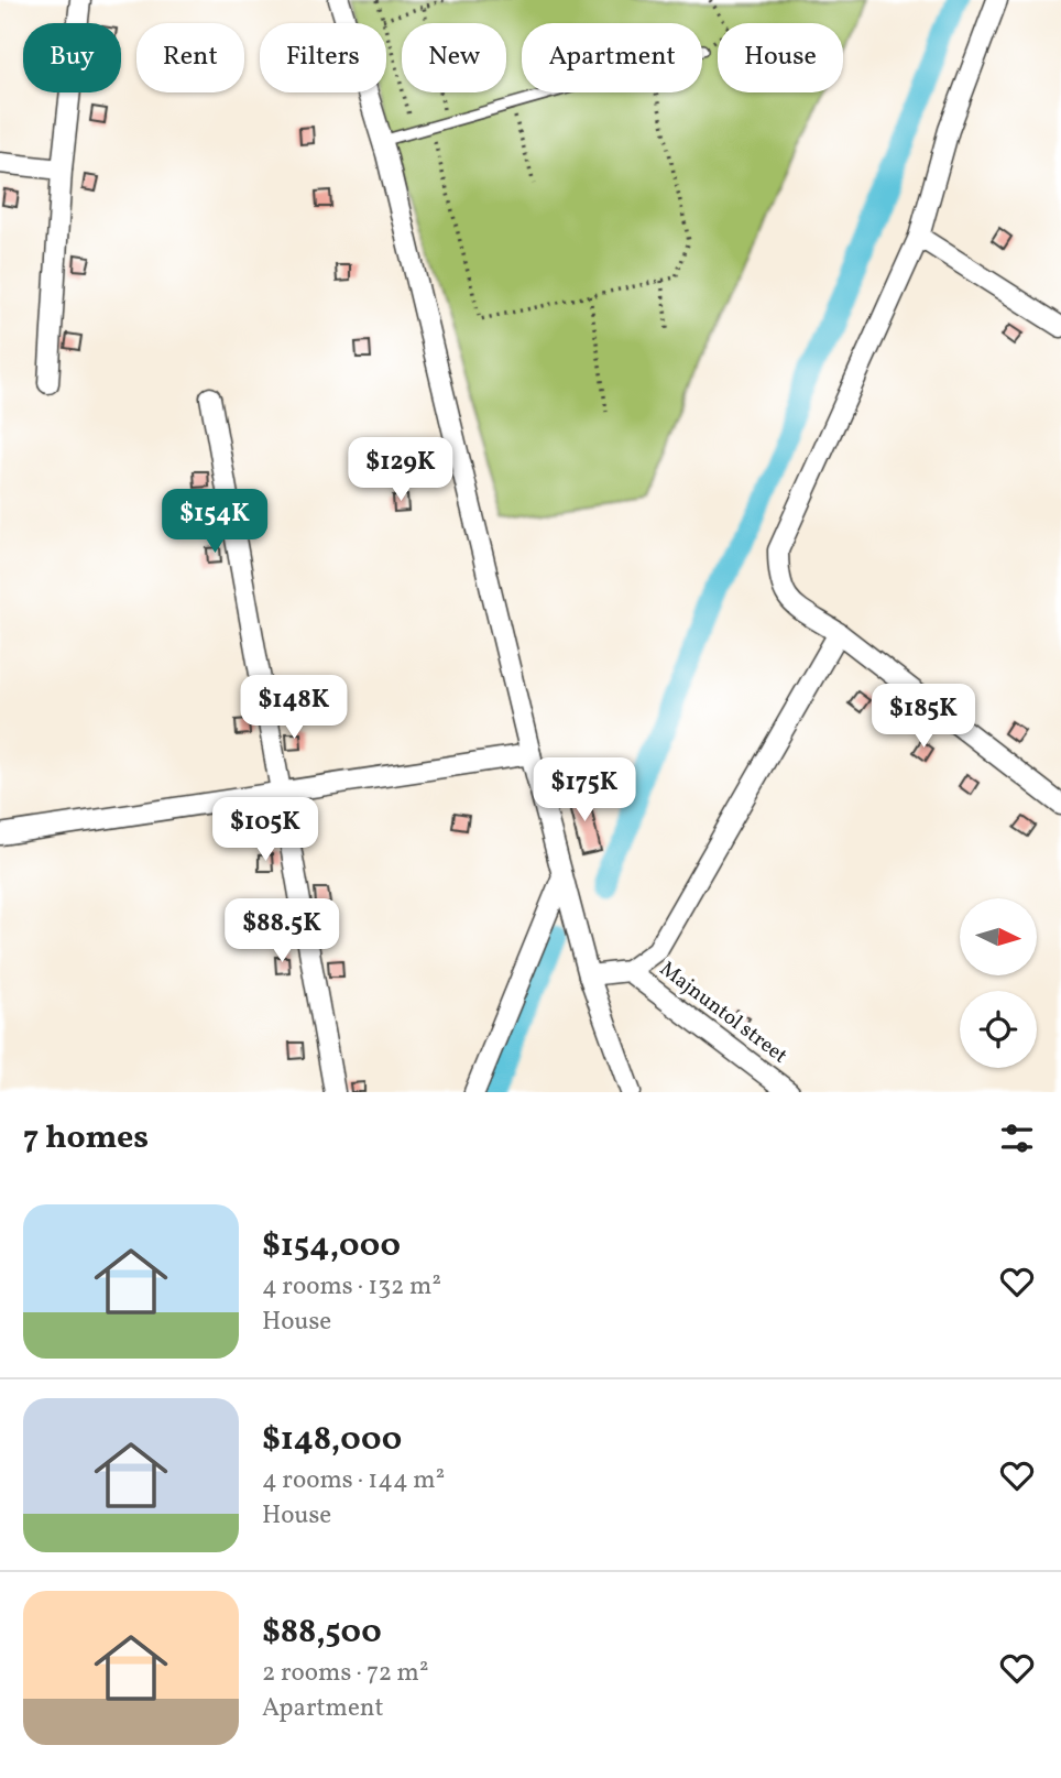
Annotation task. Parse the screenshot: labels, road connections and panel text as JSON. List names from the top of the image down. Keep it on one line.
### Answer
{"streets":{"street":["Majnuntol street"]},"north":"right","page":{"chip":["Buy","Rent","Filters","New","Apartment","House"],"price":["$129K","$154K","$148K","$185K","$175K","$105K","$88.5K"],"heading":"7 homes","list":[{"name":"$154,000","note":"4 rooms · 132 m² · House"},{"name":"$148,000","note":"4 rooms · 144 m² · House"},{"name":"$88,500","note":"2 rooms · 72 m² · Apartment"}]}}
